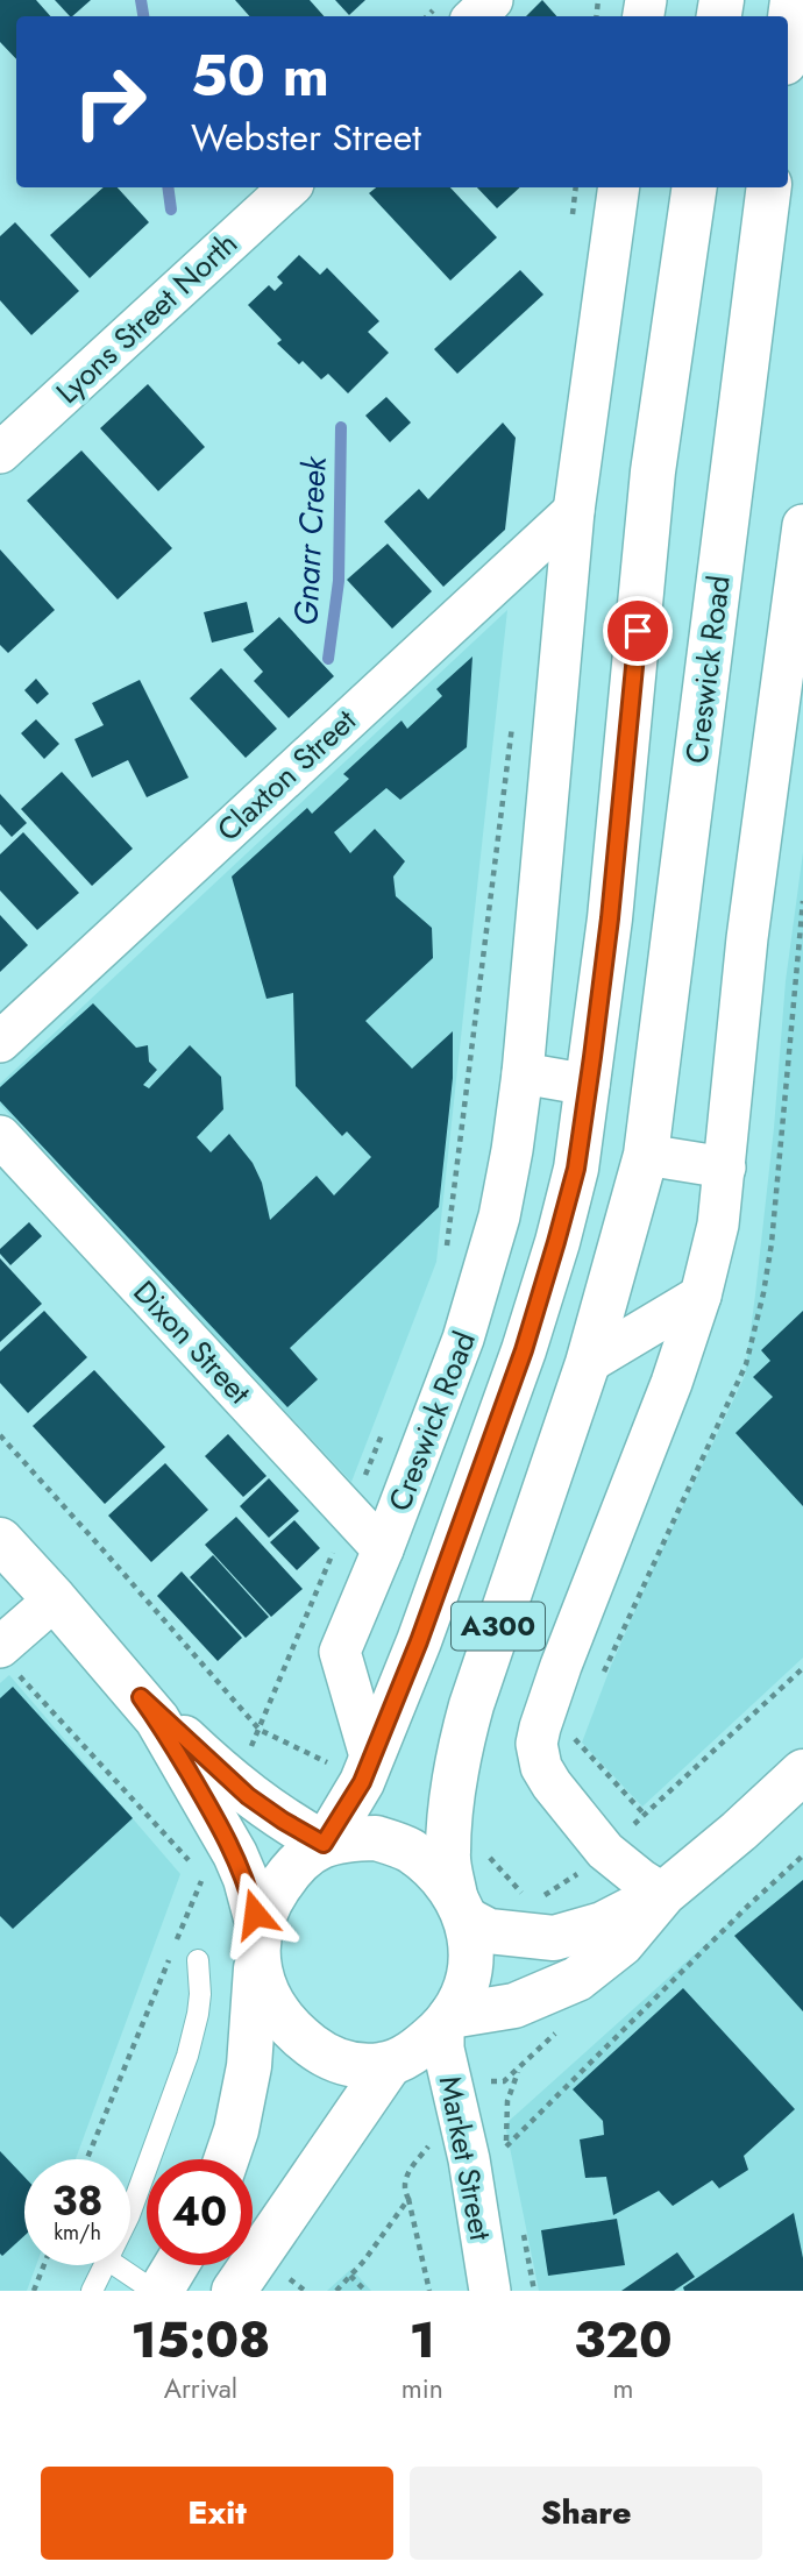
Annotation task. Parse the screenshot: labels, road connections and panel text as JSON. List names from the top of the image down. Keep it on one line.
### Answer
{"streets":{"main road":["Creswick Road","A300"],"street":["Lyons Street North","Claxton Street","Dixon Street","Market Street"]},"crossings":[["Creswick Road","Claxton Street"],["Creswick Road","Dixon Street"],["Creswick Road","A300"],["Creswick Road","Market Street"],["A300","Market Street"]],"water":["Gnarr Creek"],"page":{"turn":["50 m","Webster Street"],"speed":"38 km/h","limit":"40","eta":["15:08","Arrival","1","min","320","m"],"buttons":["Exit","Share"]}}
